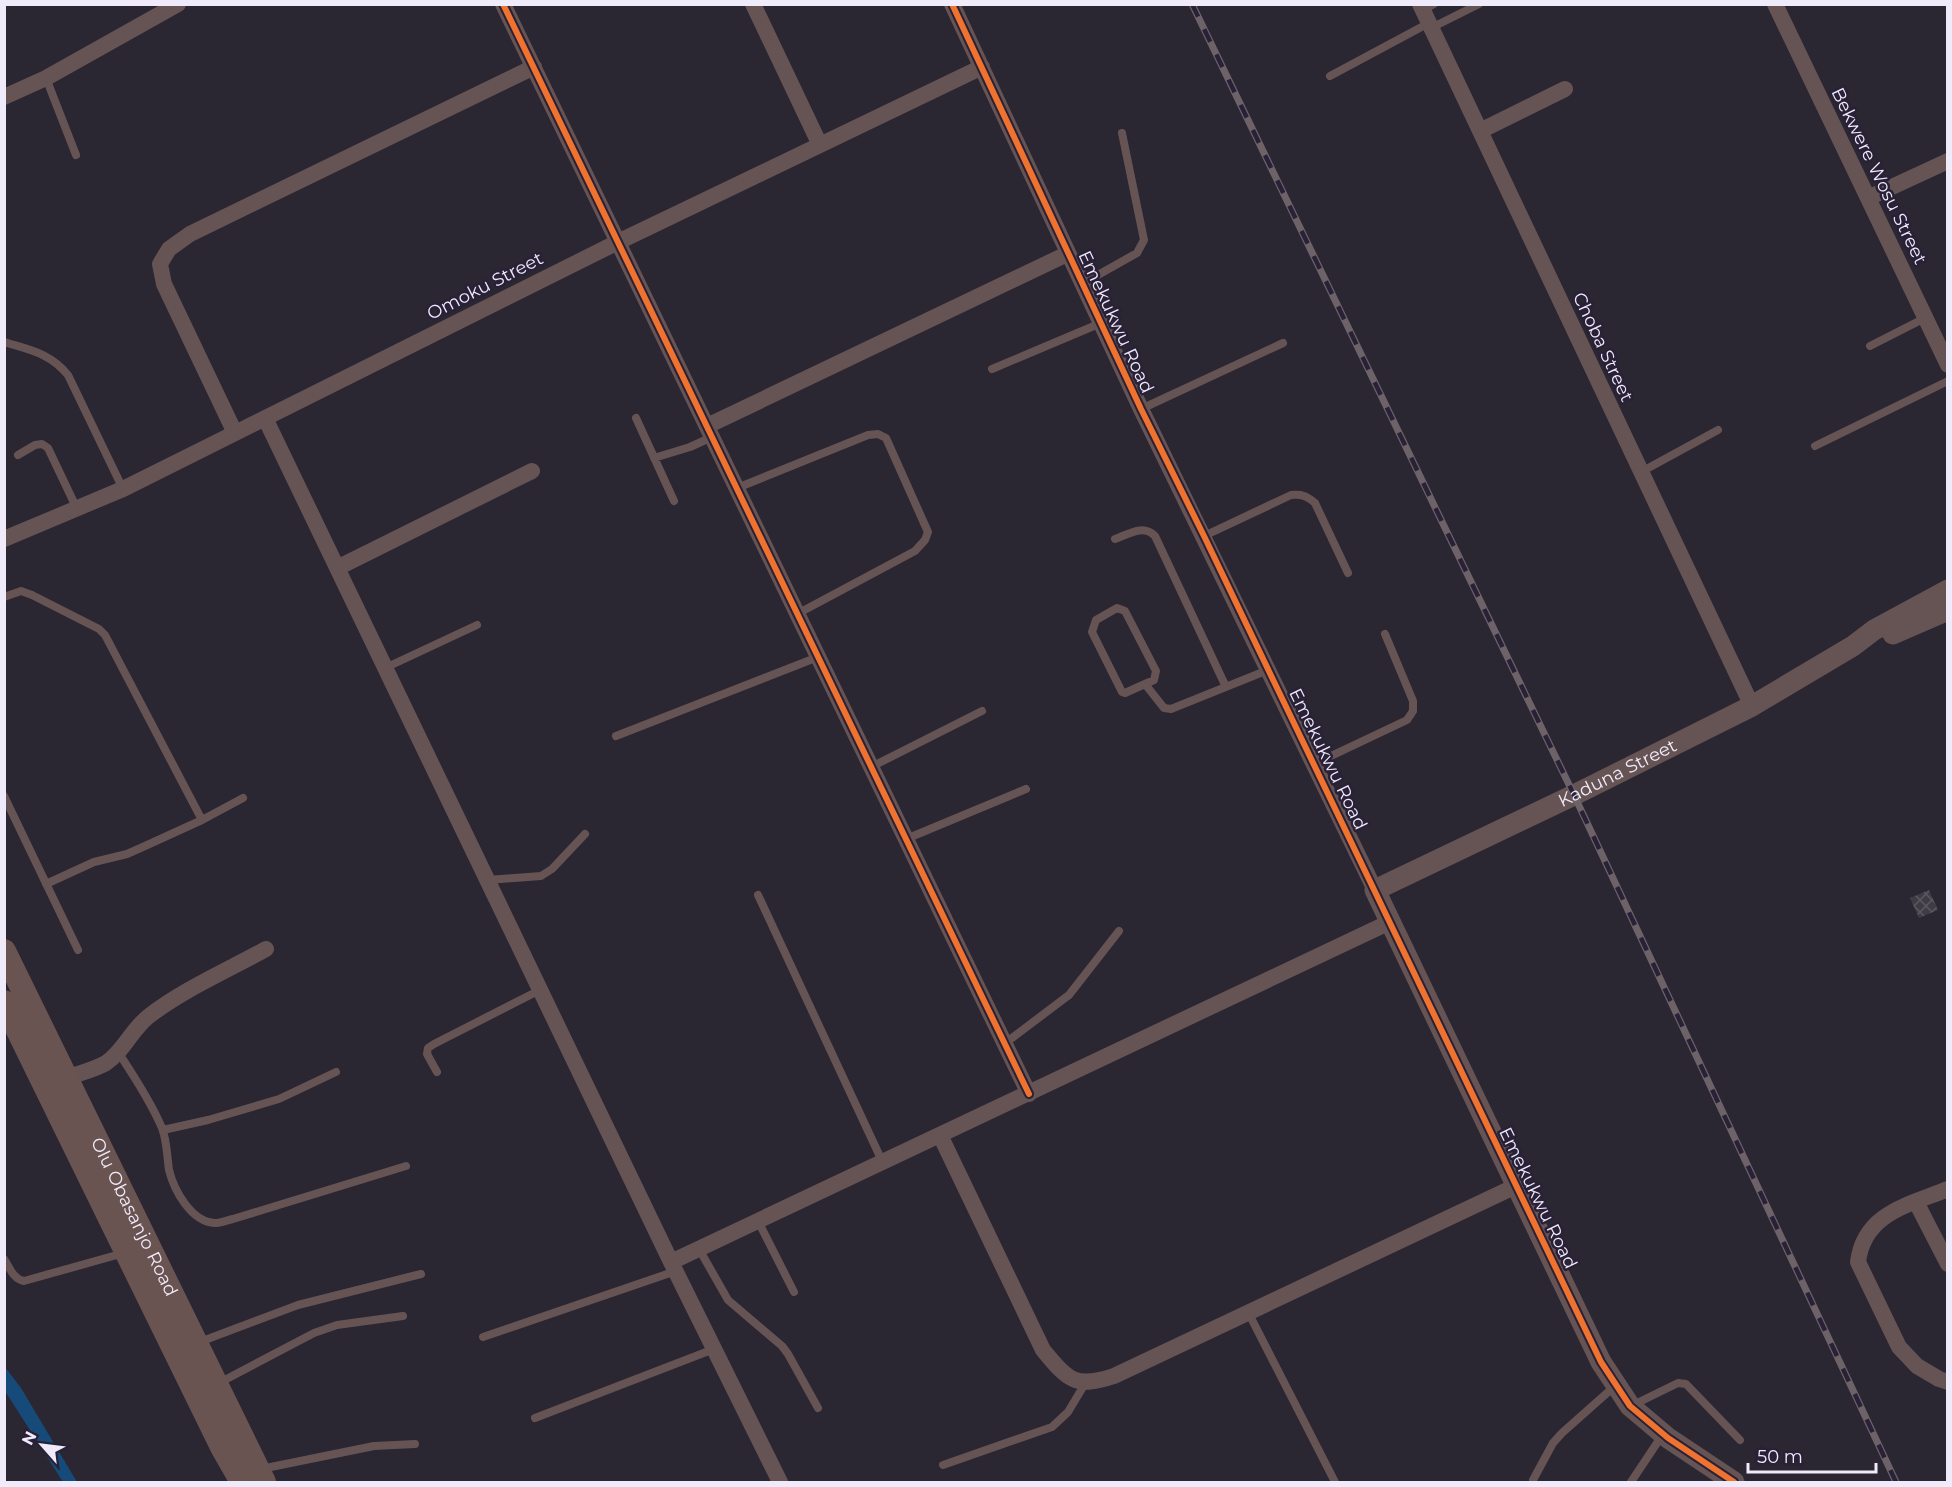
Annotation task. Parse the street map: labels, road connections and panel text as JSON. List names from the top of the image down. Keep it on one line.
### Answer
{"streets":{"main road":["Olu Obasanjo Road"],"street":["Bekwere Wosu Street","Omoku Street","Emekukwu Road","Choba Street","Kaduna Street"]},"crossings":[["Omoku Street","Emekukwu Road"],["Emekukwu Road","Kaduna Street"],["Choba Street","Kaduna Street"]],"scale_bar":"50 m","north":"top left"}
